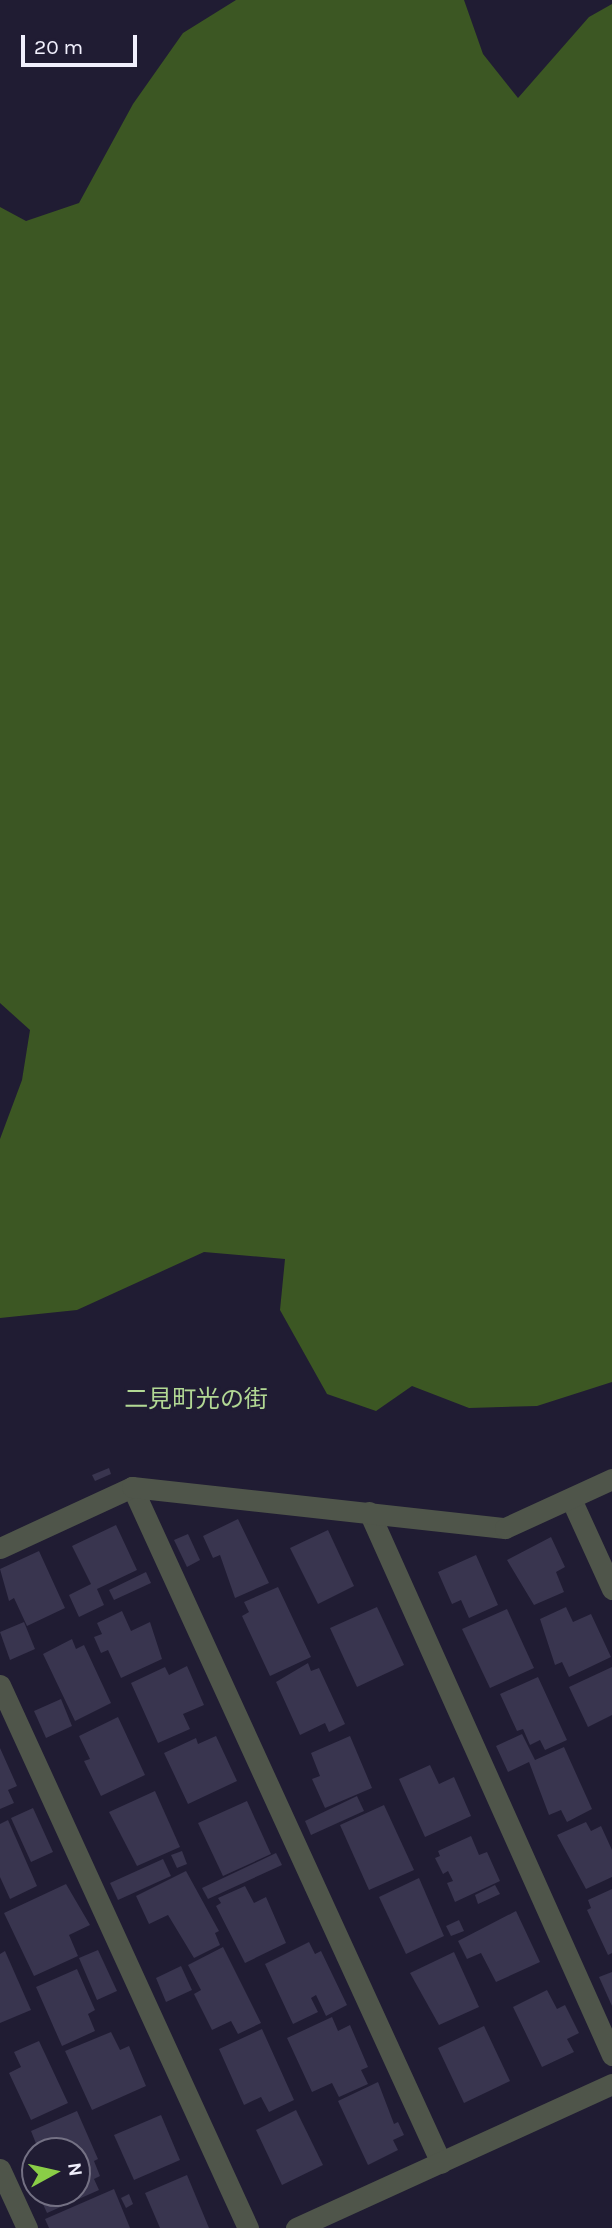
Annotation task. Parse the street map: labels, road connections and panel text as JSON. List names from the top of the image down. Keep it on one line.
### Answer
{"districts":["二見町光の街"],"scale_bar":"20 m","north":"right"}
